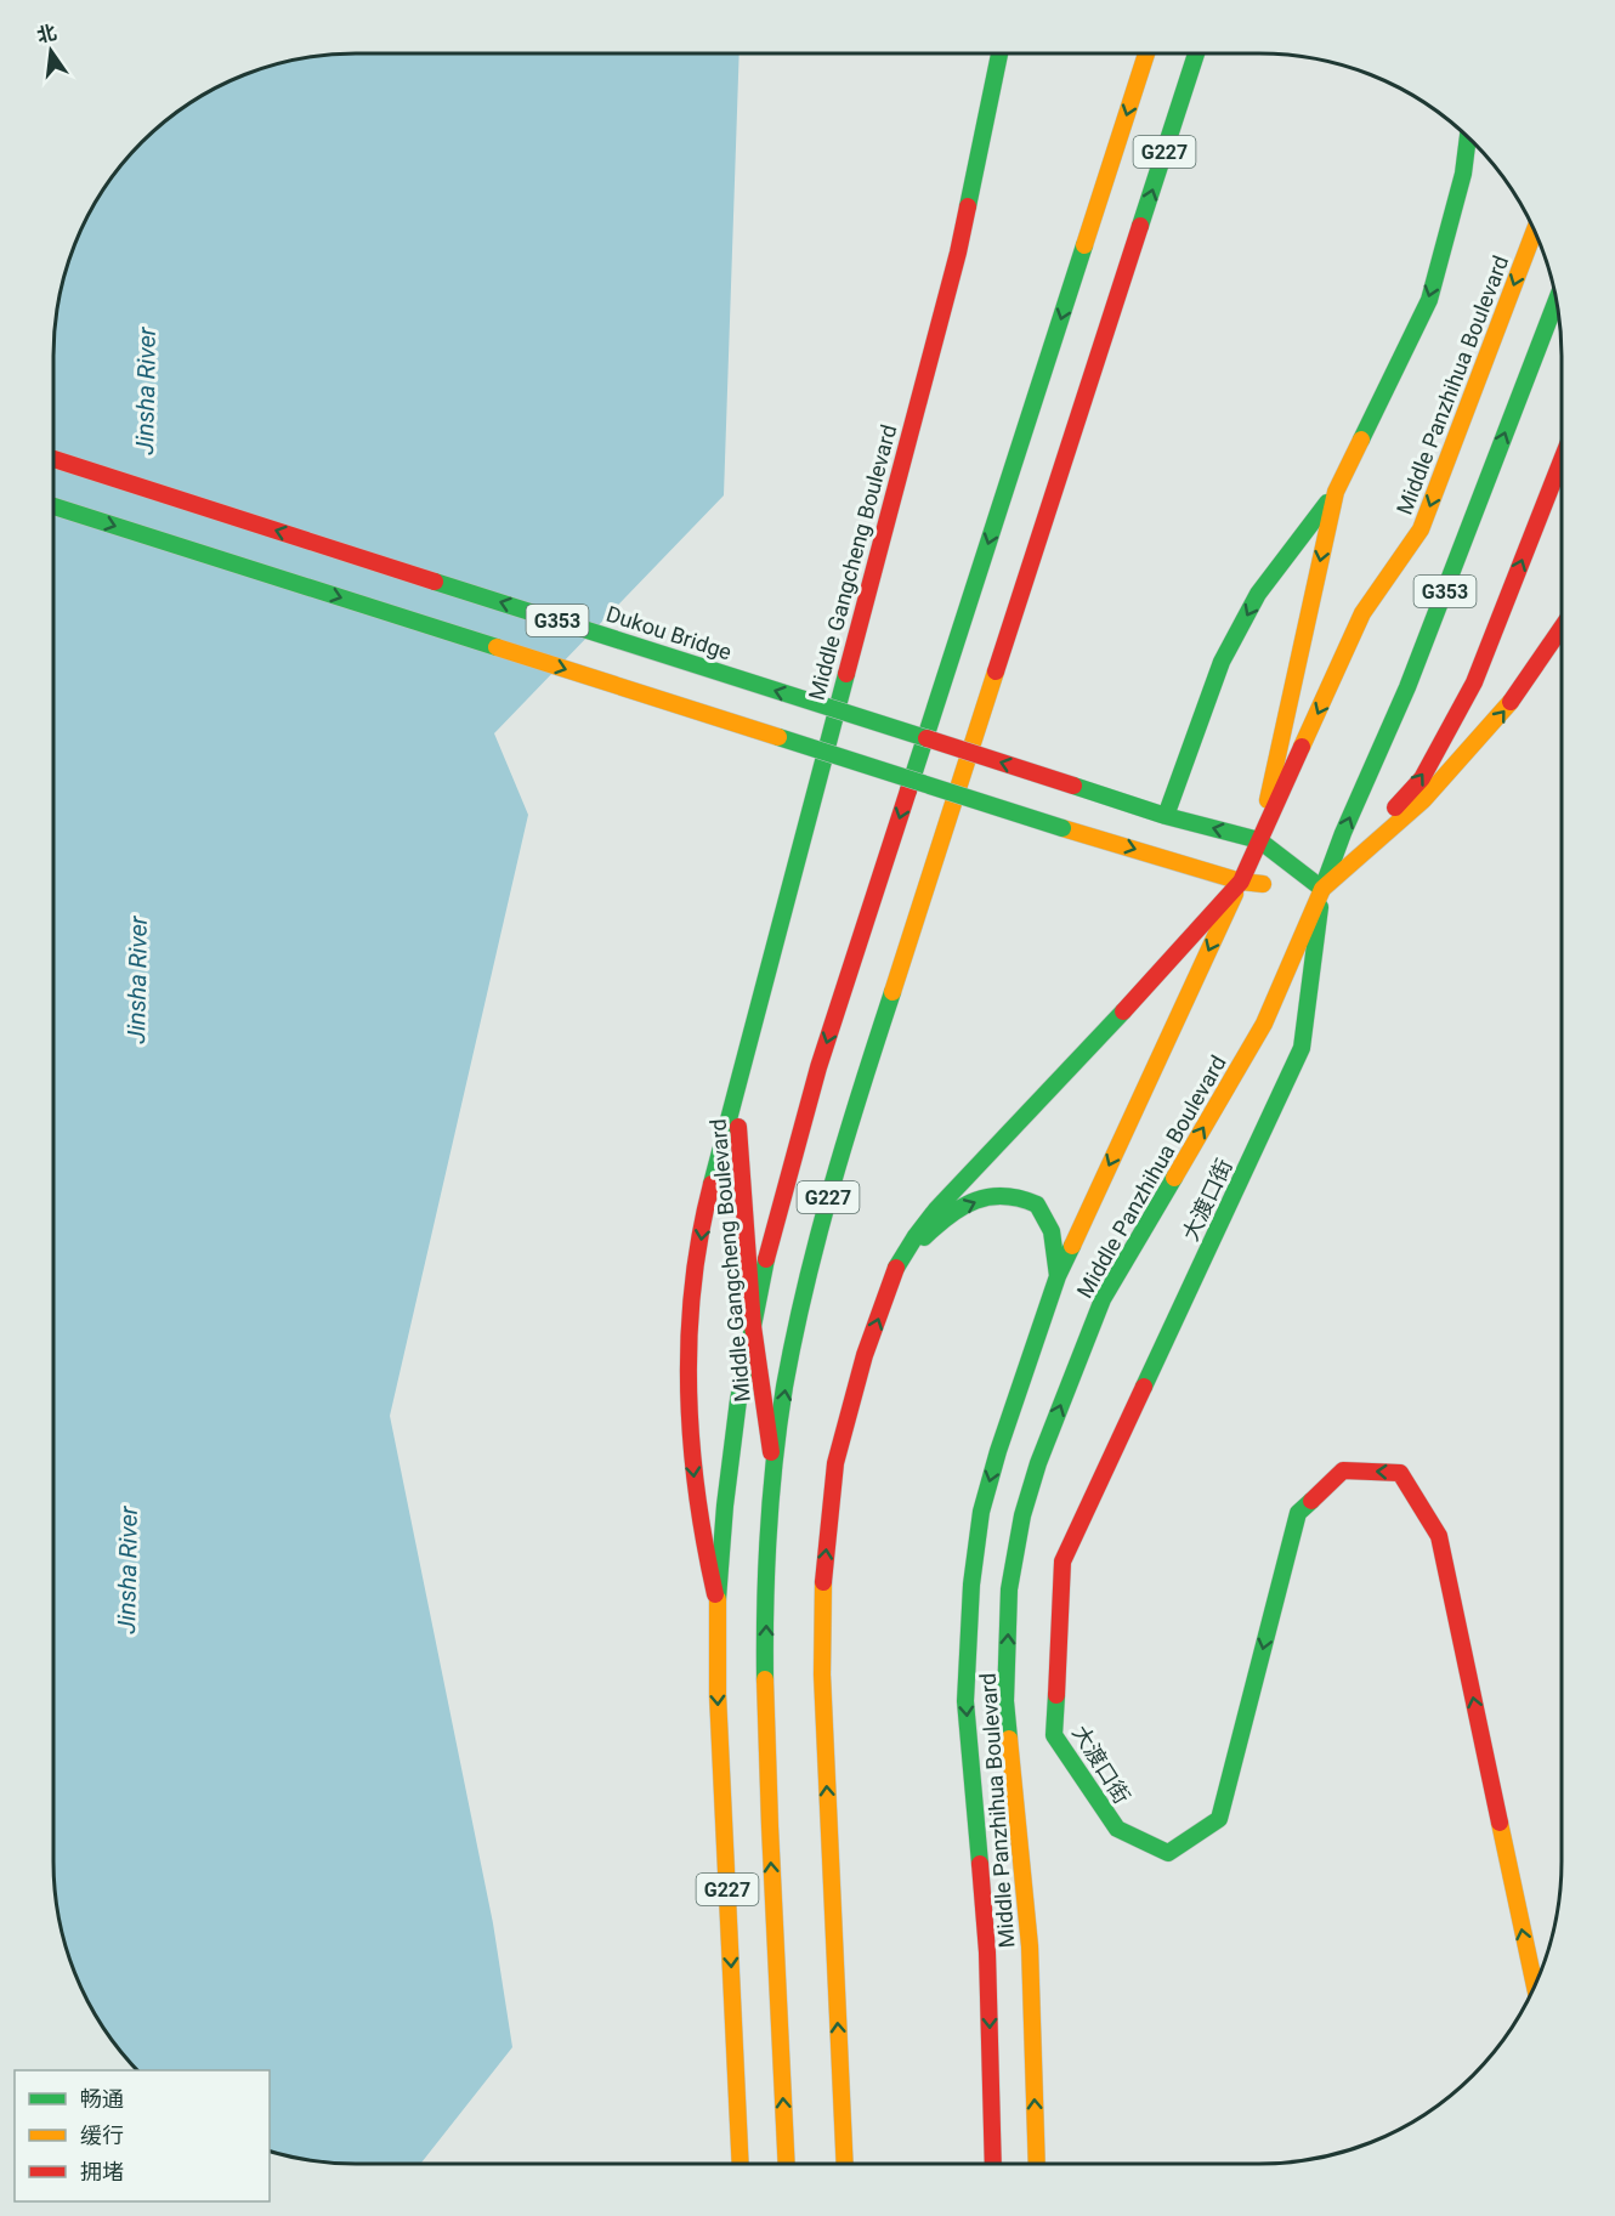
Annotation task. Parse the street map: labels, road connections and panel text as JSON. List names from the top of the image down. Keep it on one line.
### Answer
{"streets":{"main road":["G227","Middle Panzhihua Boulevard","Middle Gangcheng Boulevard","G353","Dukou Bridge","大渡口街"]},"crossings":[["G227","Middle Gangcheng Boulevard"],["Middle Panzhihua Boulevard","G353"],["Middle Panzhihua Boulevard","大渡口街"],["G353","Dukou Bridge"],["G353","大渡口街"]],"water":["Jinsha River"],"legend":["畅通","缓行","拥堵"],"north":"top"}
